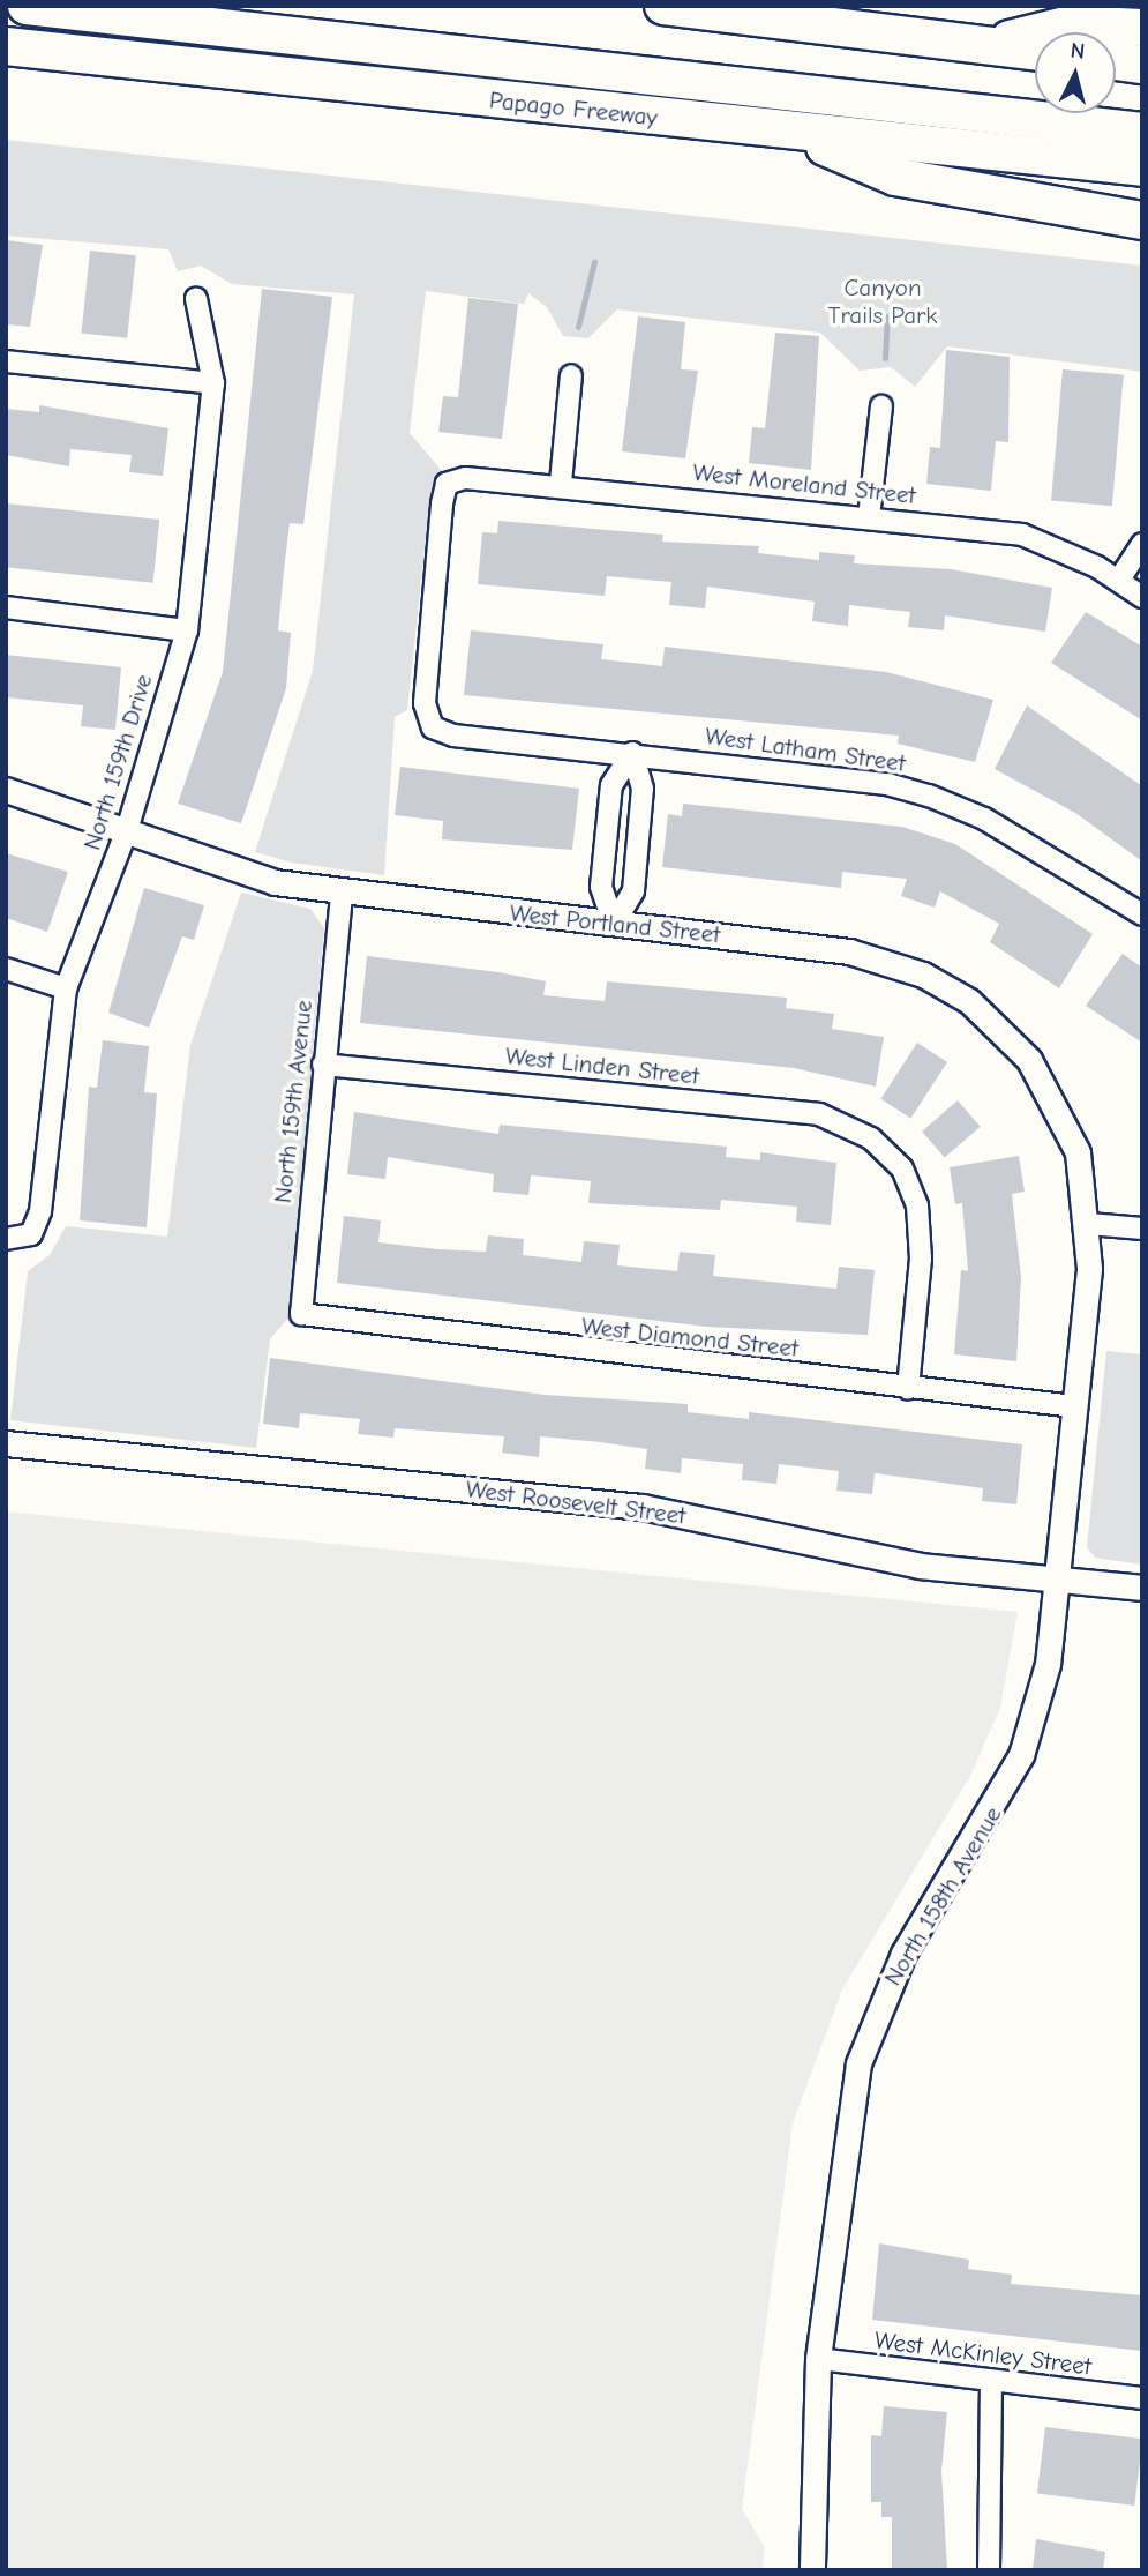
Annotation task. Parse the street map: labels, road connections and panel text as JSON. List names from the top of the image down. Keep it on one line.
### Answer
{"streets":{"highway":["Papago Freeway"],"street":["West Moreland Street","West Latham Street","North 159th Drive","West Portland Street","West Linden Street","North 159th Avenue","West Diamond Street","West Roosevelt Street","North 158th Avenue","West McKinley Street"]},"crossings":[["West Moreland Street","West Latham Street"],["North 159th Drive","West Portland Street"],["West Portland Street","North 159th Avenue"],["West Portland Street","North 158th Avenue"],["West Linden Street","North 159th Avenue"],["West Linden Street","West Diamond Street"],["North 159th Avenue","West Diamond Street"],["West Diamond Street","North 158th Avenue"],["West Roosevelt Street","North 158th Avenue"],["North 158th Avenue","West McKinley Street"]],"parks":["Canyon Trails Park"],"north":"top"}
